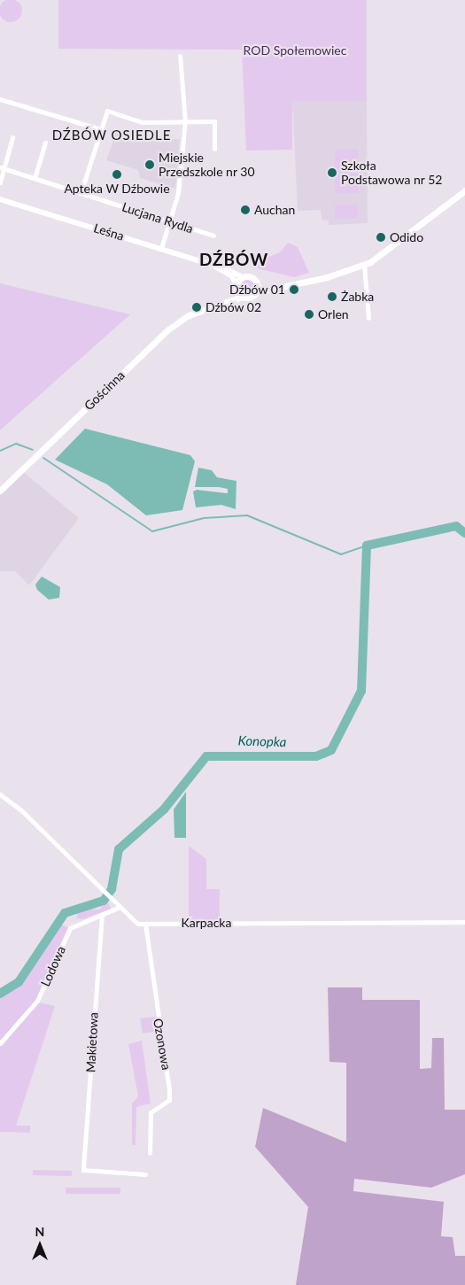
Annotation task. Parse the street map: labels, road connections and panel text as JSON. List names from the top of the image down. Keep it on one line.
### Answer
{"streets":{"main road":["Gościnna"],"street":["Lucjana Rydla","Leśna","Karpacka","Lodowa","Makietowa","Ozonowa"]},"crossings":[["Leśna","Gościnna"],["Karpacka","Lodowa"],["Karpacka","Ozonowa"],["Lodowa","Makietowa"]],"districts":["DŹBÓW OSIEDLE","DŹBÓW"],"water":["Konopka"],"parks":["ROD Społemowiec"],"places":["Miejskie Przedszkole nr 30","Szkoła Podstawowa nr 52","Apteka W Dźbowie","Auchan","Odido","Dźbów 01","Żabka","Dźbów 02","Orlen"],"north":"top"}
